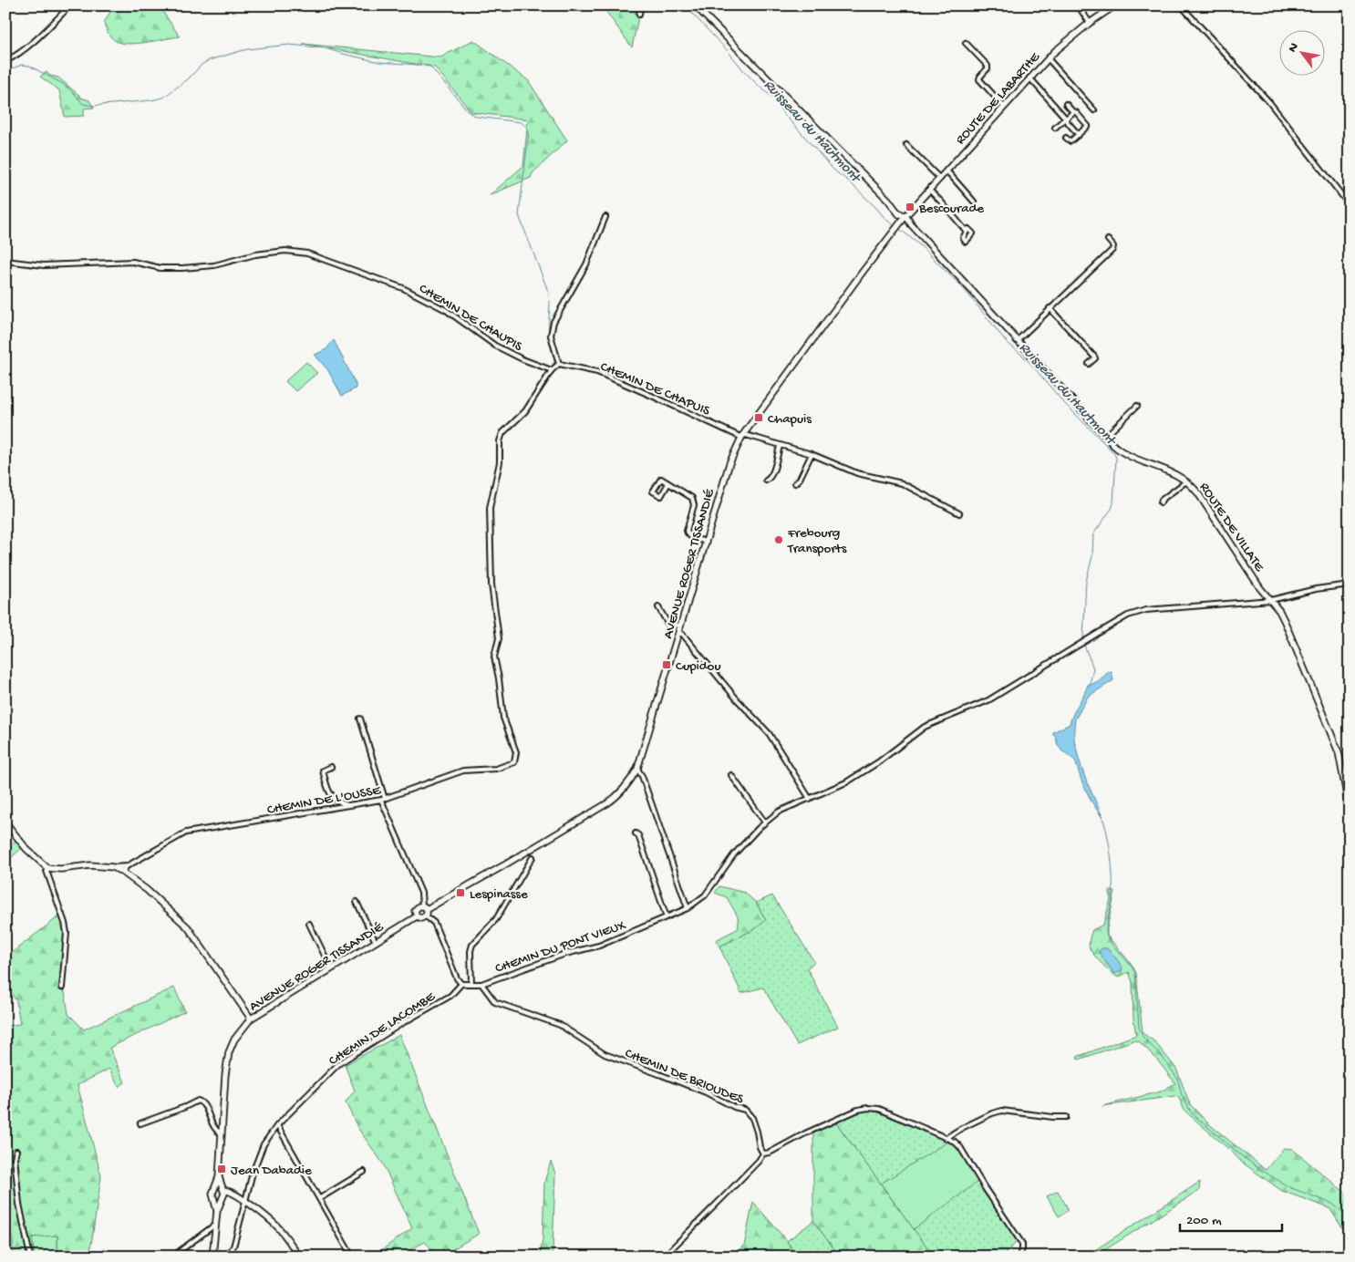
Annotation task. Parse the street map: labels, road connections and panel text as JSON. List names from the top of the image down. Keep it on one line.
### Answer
{"streets":{"main road":["ROUTE DE LABARTHE","ROUTE DE VILLATE","AVENUE ROGER TISSANDIÉ"],"street":["CHEMIN DE CHAUPIS","CHEMIN DE CHAPUIS","CHEMIN DE L'OUSSE","CHEMIN DU PONT VIEUX","CHEMIN DE LACOMBE","CHEMIN DE BRIOUDES"]},"crossings":[["ROUTE DE LABARTHE","ROUTE DE VILLATE"],["ROUTE DE LABARTHE","AVENUE ROGER TISSANDIÉ"],["CHEMIN DE CHAUPIS","CHEMIN DE L'OUSSE"],["CHEMIN DE CHAPUIS","AVENUE ROGER TISSANDIÉ"],["CHEMIN DE CHAPUIS","CHEMIN DE L'OUSSE"],["ROUTE DE VILLATE","AVENUE ROGER TISSANDIÉ"],["ROUTE DE VILLATE","CHEMIN DU PONT VIEUX"],["CHEMIN DU PONT VIEUX","CHEMIN DE BRIOUDES"]],"water":["Ruisseau du Hautmont"],"places":{"transit":["Bescourade","Chapuis","Cupidou","Lespinasse","Jean Dabadie"],"other":["Frebourg Transports"]},"scale_bar":"200 m","north":"top left"}
